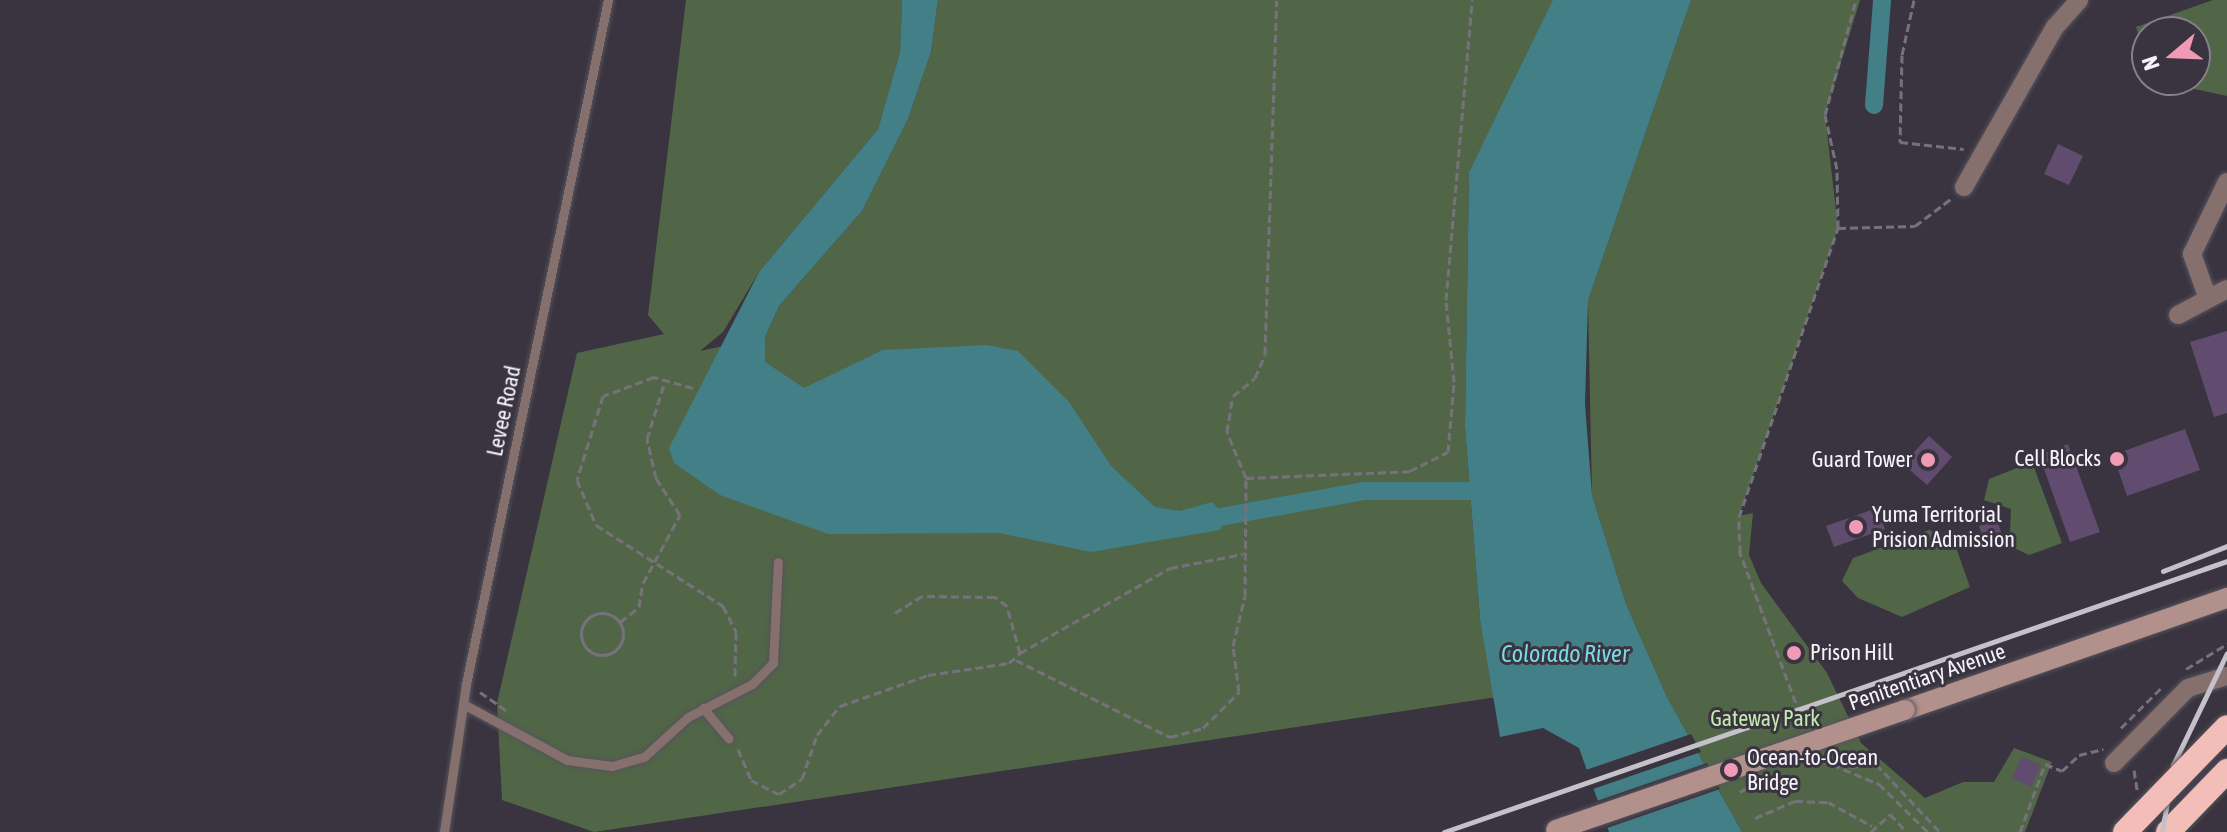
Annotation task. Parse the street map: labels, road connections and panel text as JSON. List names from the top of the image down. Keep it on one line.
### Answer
{"streets":{"street":["Penitentiary Avenue"],"lane":["Levee Road"]},"water":["Colorado River"],"parks":["Gateway Park"],"places":["Cell Blocks","Guard Tower","Yuma Territorial Prision Admission","Prison Hill","Ocean-to-Ocean Bridge"],"north":"left"}
